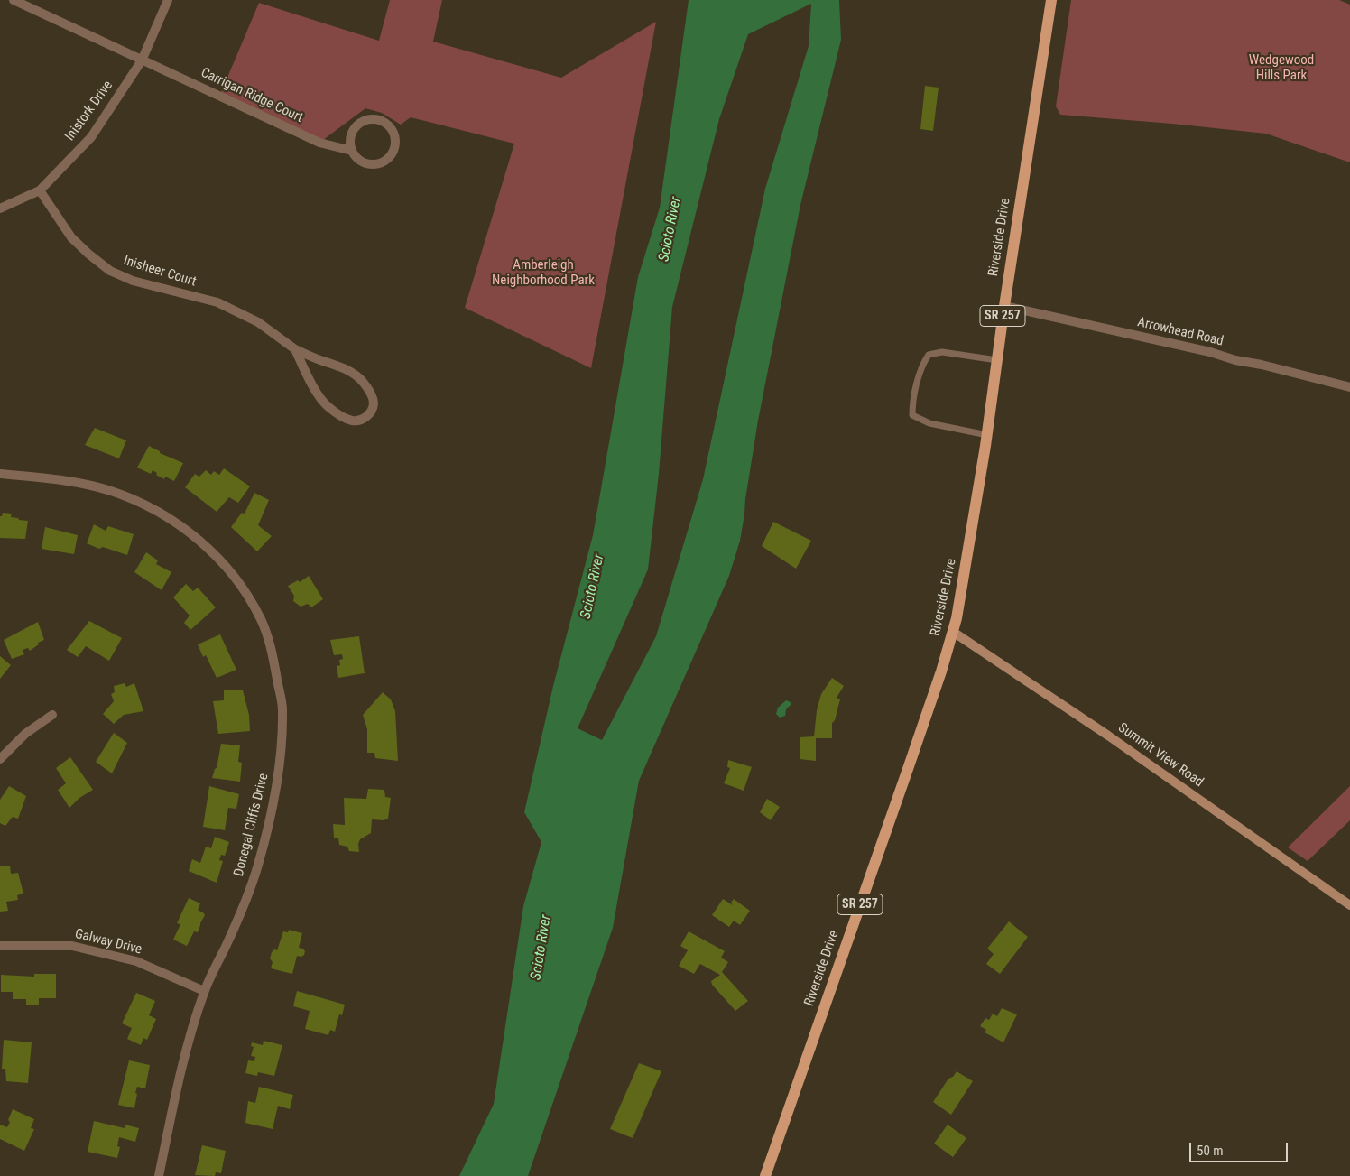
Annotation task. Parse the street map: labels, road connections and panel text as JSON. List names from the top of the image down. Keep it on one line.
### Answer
{"streets":{"main road":["Riverside Drive","SR 257"],"street":["Carrigan Ridge Court","Inistork Drive","Inisheer Court","Arrowhead Road","Summit View Road","Donegal Cliffs Drive","Galway Drive"]},"crossings":[["Carrigan Ridge Court","Inistork Drive"],["Inistork Drive","Inisheer Court"],["Riverside Drive","Arrowhead Road"],["Riverside Drive","Summit View Road"],["Donegal Cliffs Drive","Galway Drive"]],"water":["Scioto River"],"parks":["Wedgewood Hills Park","Amberleigh Neighborhood Park"],"scale_bar":"50 m"}
